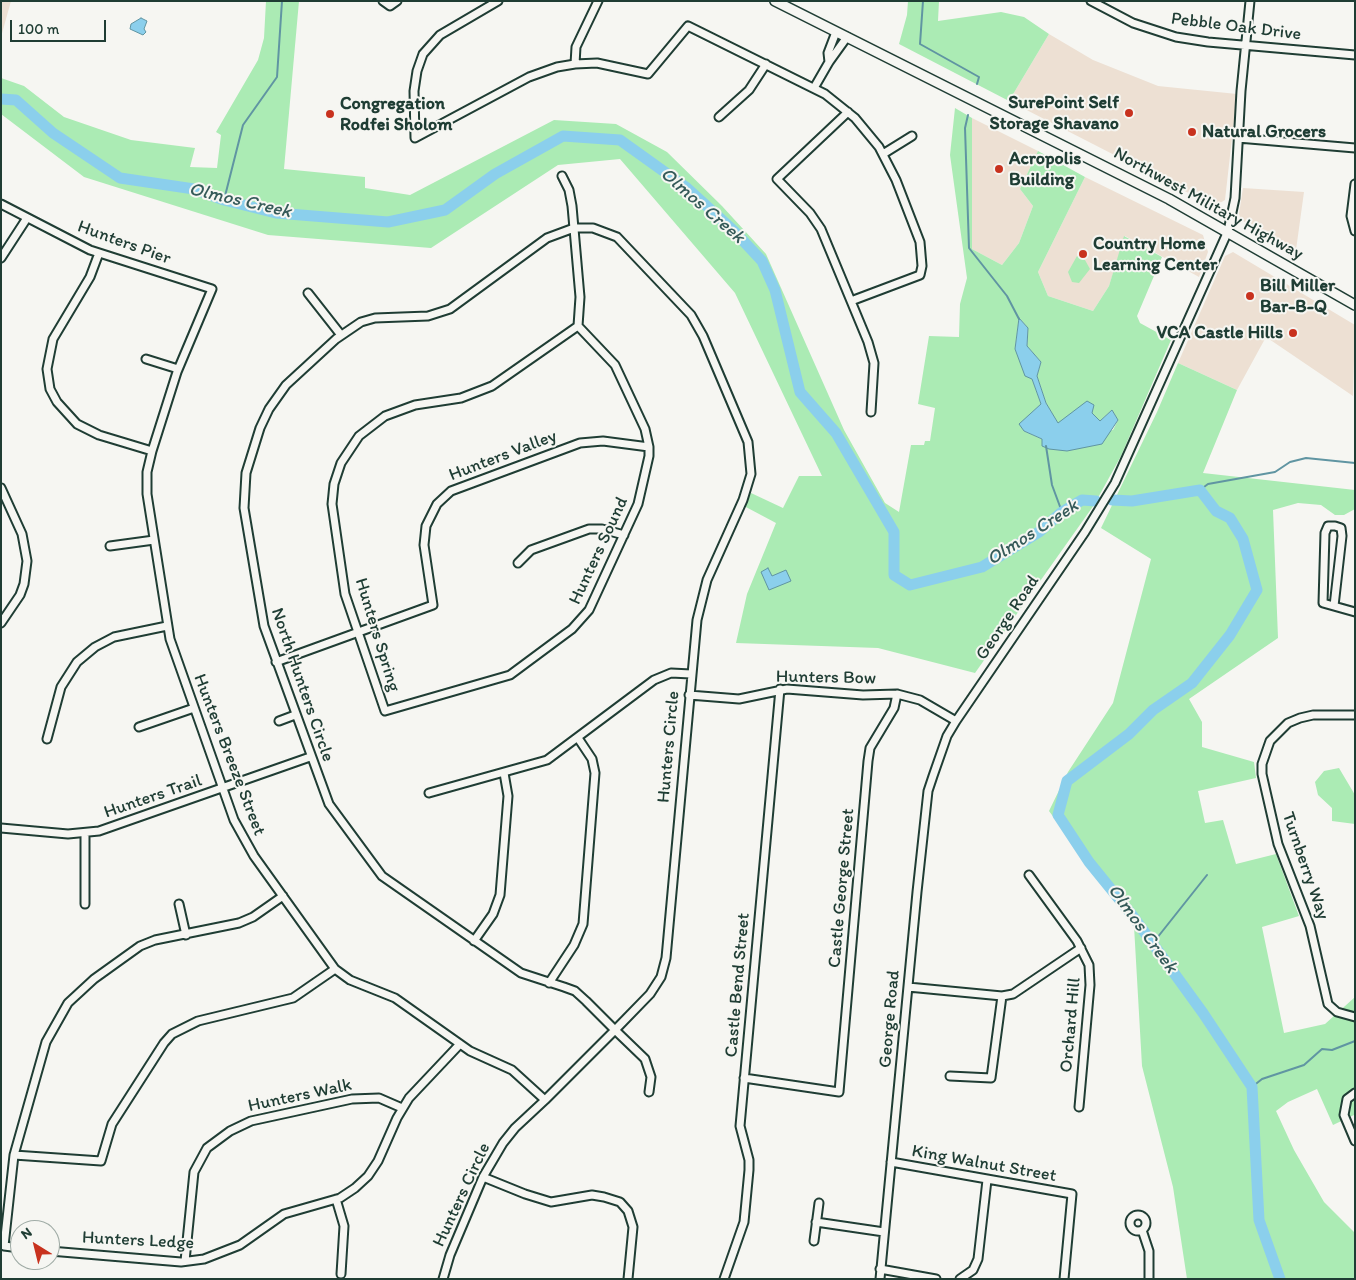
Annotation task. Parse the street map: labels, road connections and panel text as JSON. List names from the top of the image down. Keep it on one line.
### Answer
{"streets":{"main road":["Northwest Military Highway"],"street":["Pebble Oak Drive","Hunters Pier","Hunters Valley","Hunters Sound","George Road","Hunters Spring","Hunters Bow","North Hunters Circle","Hunters Circle","Hunters Breeze Street","Hunters Trail","Turnberry Way","Castle George Street","Castle Bend Street","Orchard Hill","Hunters Walk","King Walnut Street","Hunters Ledge"]},"crossings":[["Pebble Oak Drive","George Road"],["Northwest Military Highway","George Road"],["Hunters Pier","Hunters Breeze Street"],["Hunters Valley","Hunters Sound"],["Hunters Valley","Hunters Spring"],["Hunters Sound","Hunters Spring"],["George Road","Hunters Bow"],["George Road","King Walnut Street"],["Hunters Bow","Hunters Circle"],["Hunters Bow","Castle George Street"],["Hunters Bow","Castle Bend Street"],["North Hunters Circle","Hunters Circle"],["North Hunters Circle","Hunters Trail"],["Hunters Circle","Hunters Breeze Street"],["Hunters Breeze Street","Hunters Trail"],["Hunters Breeze Street","Hunters Ledge"],["Castle George Street","Castle Bend Street"],["Hunters Walk","Hunters Ledge"]],"water":["Olmos Creek"],"places":["SurePoint Self Storage Shavano","Congregation Rodfei Sholom","Natural Grocers","Acropolis Building","Country Home Learning Center","Bill Miller Bar-B-Q","VCA Castle Hills"],"scale_bar":"100 m","north":"top left"}
